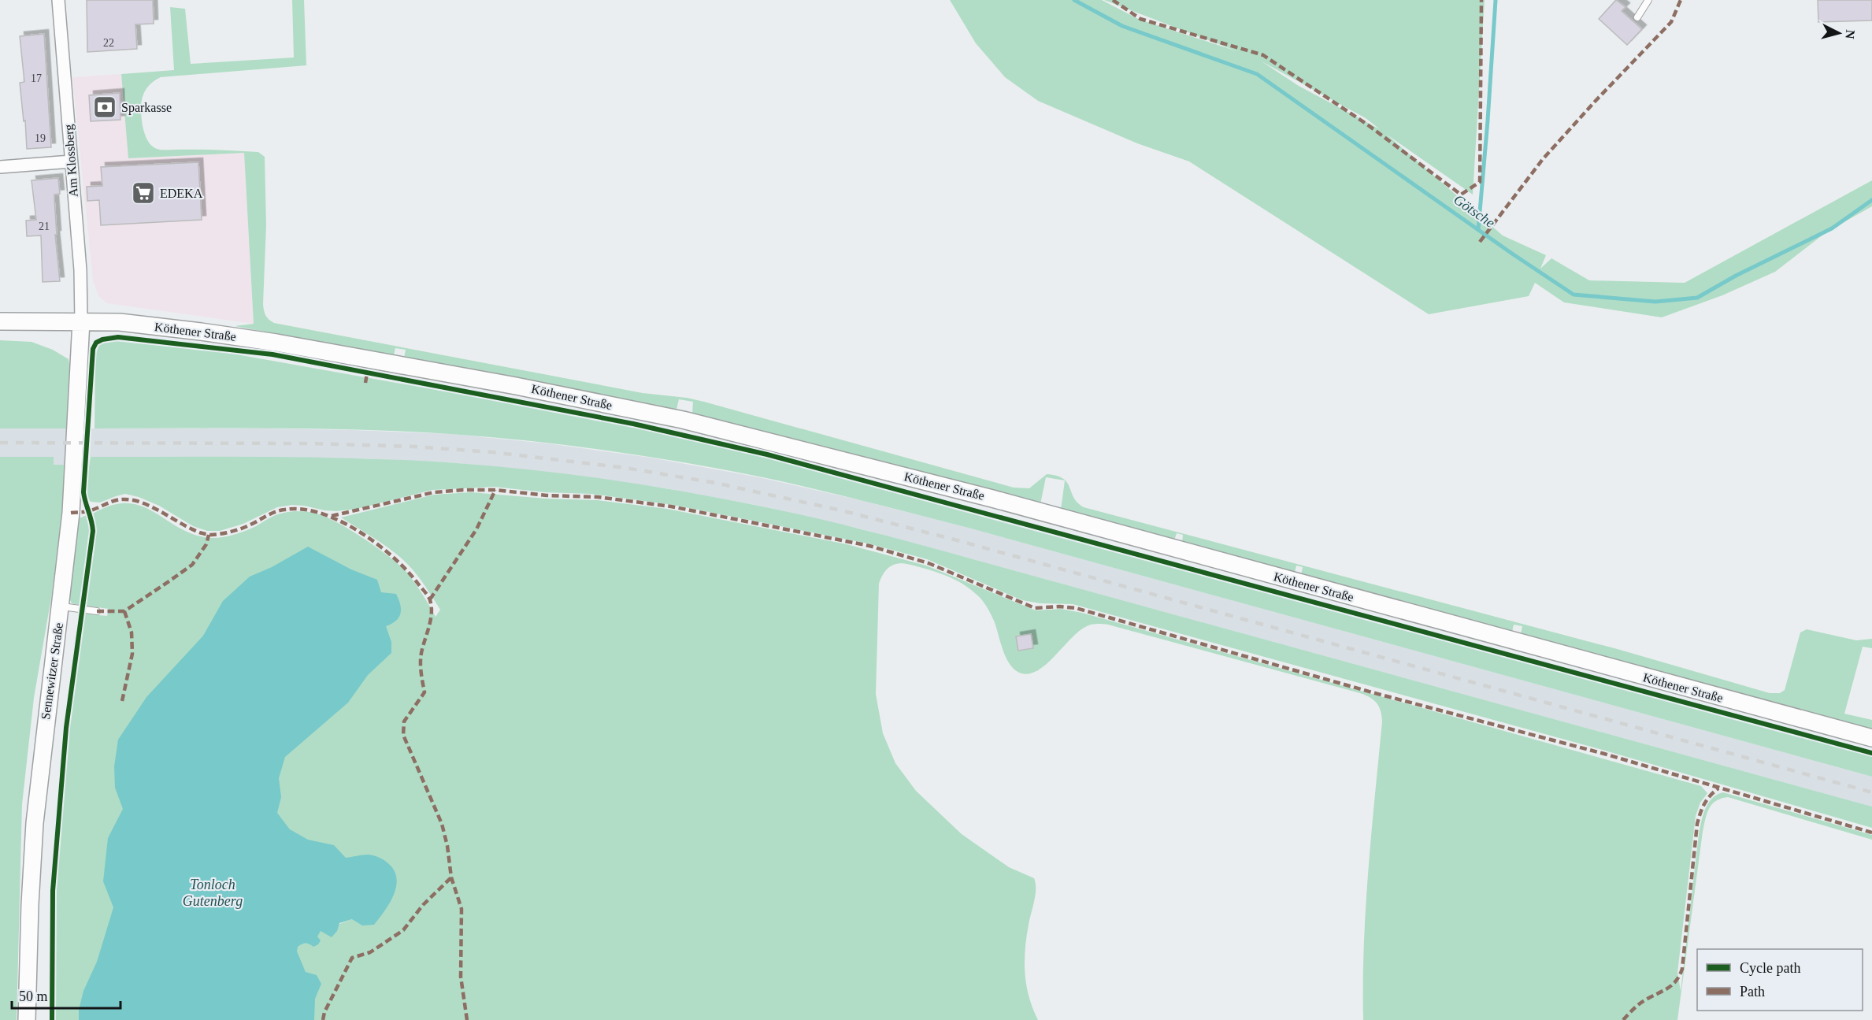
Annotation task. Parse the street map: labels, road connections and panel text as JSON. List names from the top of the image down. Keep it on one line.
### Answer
{"streets":{"main road":["Köthener Straße","Sennewitzer Straße"],"street":["Am Klossberg"]},"crossings":[["Am Klossberg","Köthener Straße"],["Am Klossberg","Sennewitzer Straße"],["Köthener Straße","Sennewitzer Straße"]],"water":["Götsche","Tonloch Gutenberg"],"places":{"bank":["Sparkasse"],"supermarket":["EDEKA"]},"house_numbers":["22","17","19","21"],"legend":["Cycle path","Path"],"scale_bar":"50 m","north":"right"}
